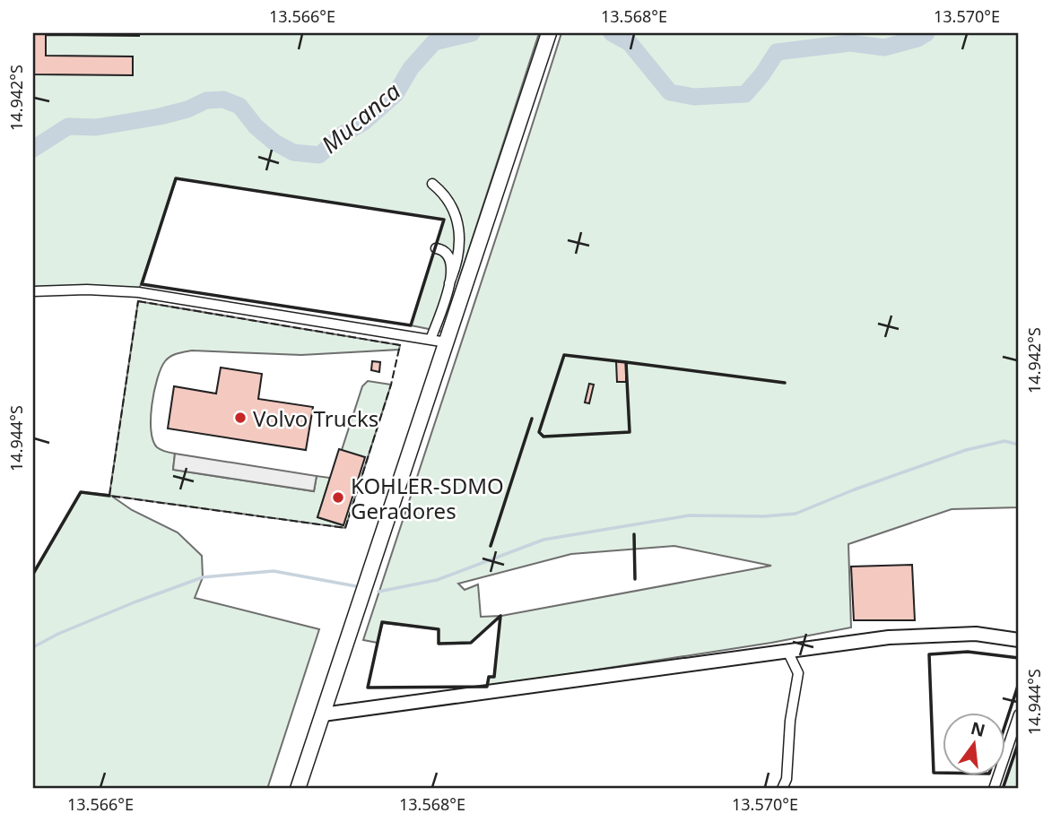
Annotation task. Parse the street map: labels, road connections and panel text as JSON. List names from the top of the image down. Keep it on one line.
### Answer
{"water":["Mucanca"],"places":["Volvo Trucks","KOHLER-SDMO Geradores"],"north":"top","coordinates":["13.566°E","13.568°E","13.570°E","14.942°S","14.944°S"]}
